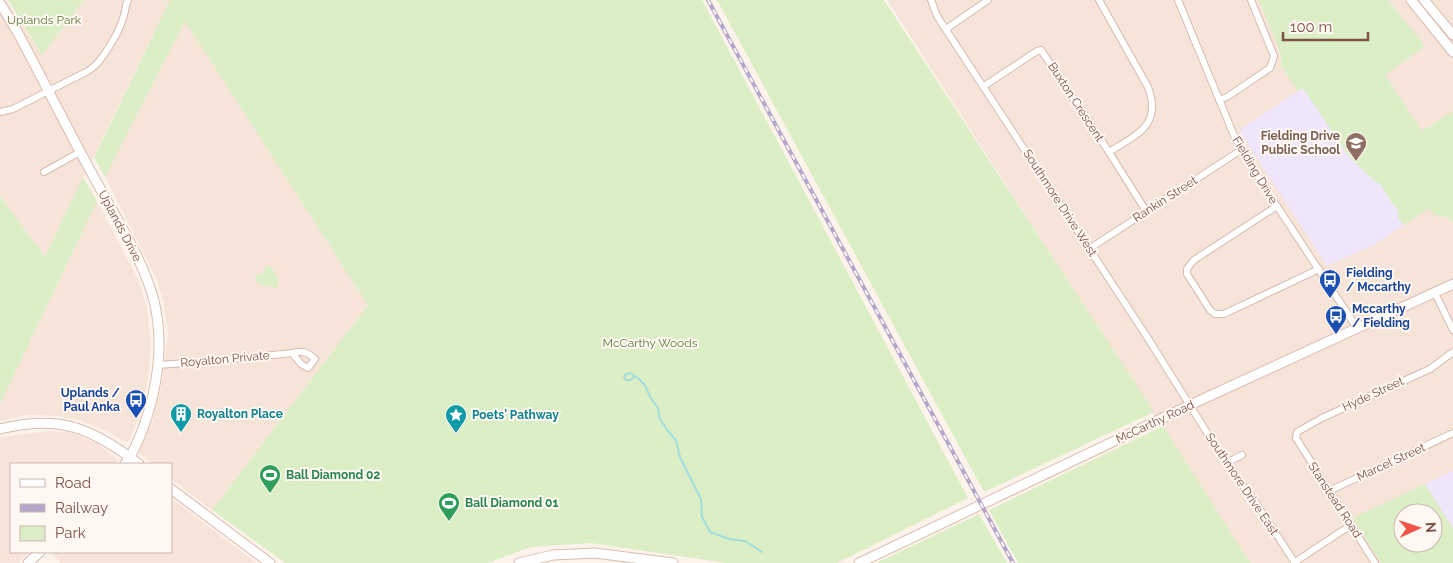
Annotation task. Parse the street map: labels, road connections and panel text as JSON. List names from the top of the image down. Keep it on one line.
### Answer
{"streets":{"street":["Buxton Crescent","Fielding Drive","Rankin Street","Southmore Drive West","Uplands Drive","Royalton Private","Hyde Street","McCarthy Road","Marcel Street","Southmore Drive East","Stanstead Road"]},"crossings":[["Buxton Crescent","Rankin Street"],["Buxton Crescent","Southmore Drive West"],["Fielding Drive","Rankin Street"],["Fielding Drive","McCarthy Road"],["Rankin Street","Southmore Drive West"],["Southmore Drive West","McCarthy Road"],["Southmore Drive West","Southmore Drive East"],["Uplands Drive","Royalton Private"],["Hyde Street","Stanstead Road"],["McCarthy Road","Southmore Drive East"],["Marcel Street","Stanstead Road"]],"parks":["Uplands Park","McCarthy Woods"],"places":{"school or university":["Fielding Drive Public School"],"bus stop":["Fielding / Mccarthy","Mccarthy / Fielding","Uplands / Paul Anka"],"building":["Royalton Place"],"place":["Poets' Pathway"],"sports":["Ball Diamond 02","Ball Diamond 01"]},"legend":["Road","Railway","Park"],"scale_bar":"100 m","north":"right"}
